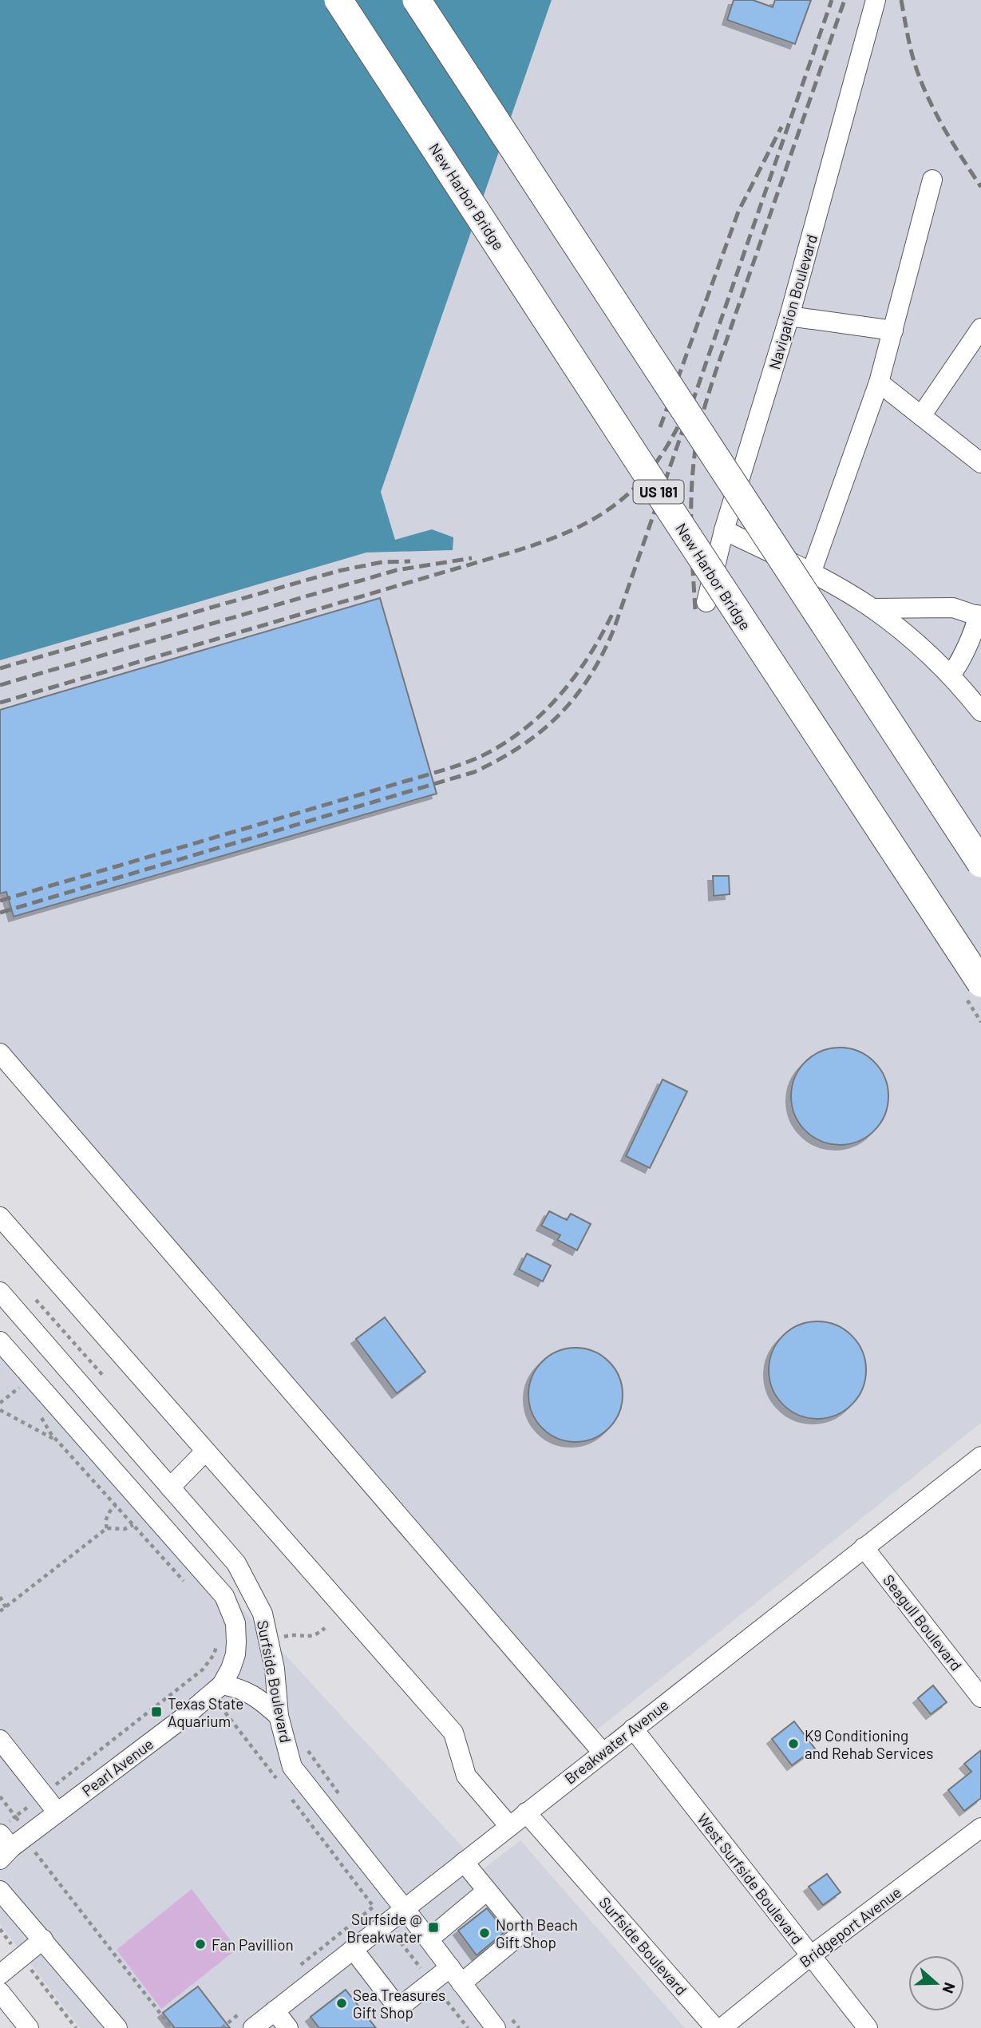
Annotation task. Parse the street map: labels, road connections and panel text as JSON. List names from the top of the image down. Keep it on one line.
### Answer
{"streets":{"highway":["New Harbor Bridge","US 181"],"street":["Navigation Boulevard","Seagull Boulevard","Surfside Boulevard","Breakwater Avenue","Pearl Avenue","West Surfside Boulevard","Bridgeport Avenue"]},"crossings":[["Seagull Boulevard","Breakwater Avenue"],["Surfside Boulevard","Breakwater Avenue"],["Surfside Boulevard","Pearl Avenue"],["Breakwater Avenue","West Surfside Boulevard"],["West Surfside Boulevard","Bridgeport Avenue"]],"places":{"transit":["Texas State Aquarium","Surfside @ Breakwater"],"other":["K9 Conditioning and Rehab Services","North Beach Gift Shop","Fan Pavillion","Sea Treasures Gift Shop"]},"north":"right"}
